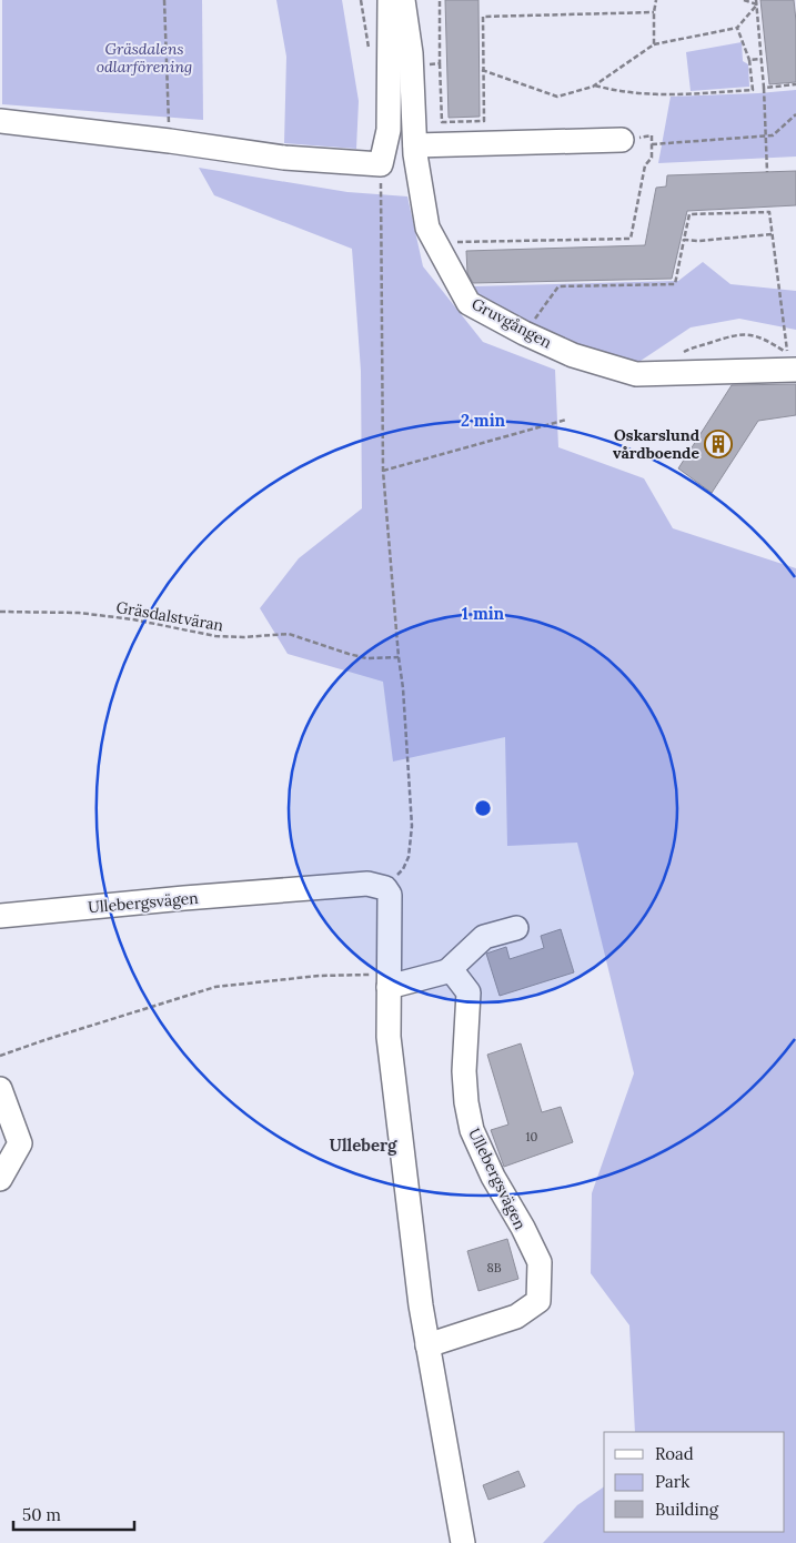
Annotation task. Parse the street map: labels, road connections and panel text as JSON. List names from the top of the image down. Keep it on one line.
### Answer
{"streets":{"street":["Gruvgången","Ullebergsvägen"],"path":["Gräsdalstväran"]},"districts":["Ulleberg"],"parks":["Gräsdalens odlarförening"],"places":{"building":["Oskarslund vårdboende"]},"house_numbers":["10","8B"],"legend":["Road","Park","Building"],"scale_bar":"50 m","rings":["2 min","1 min"]}
